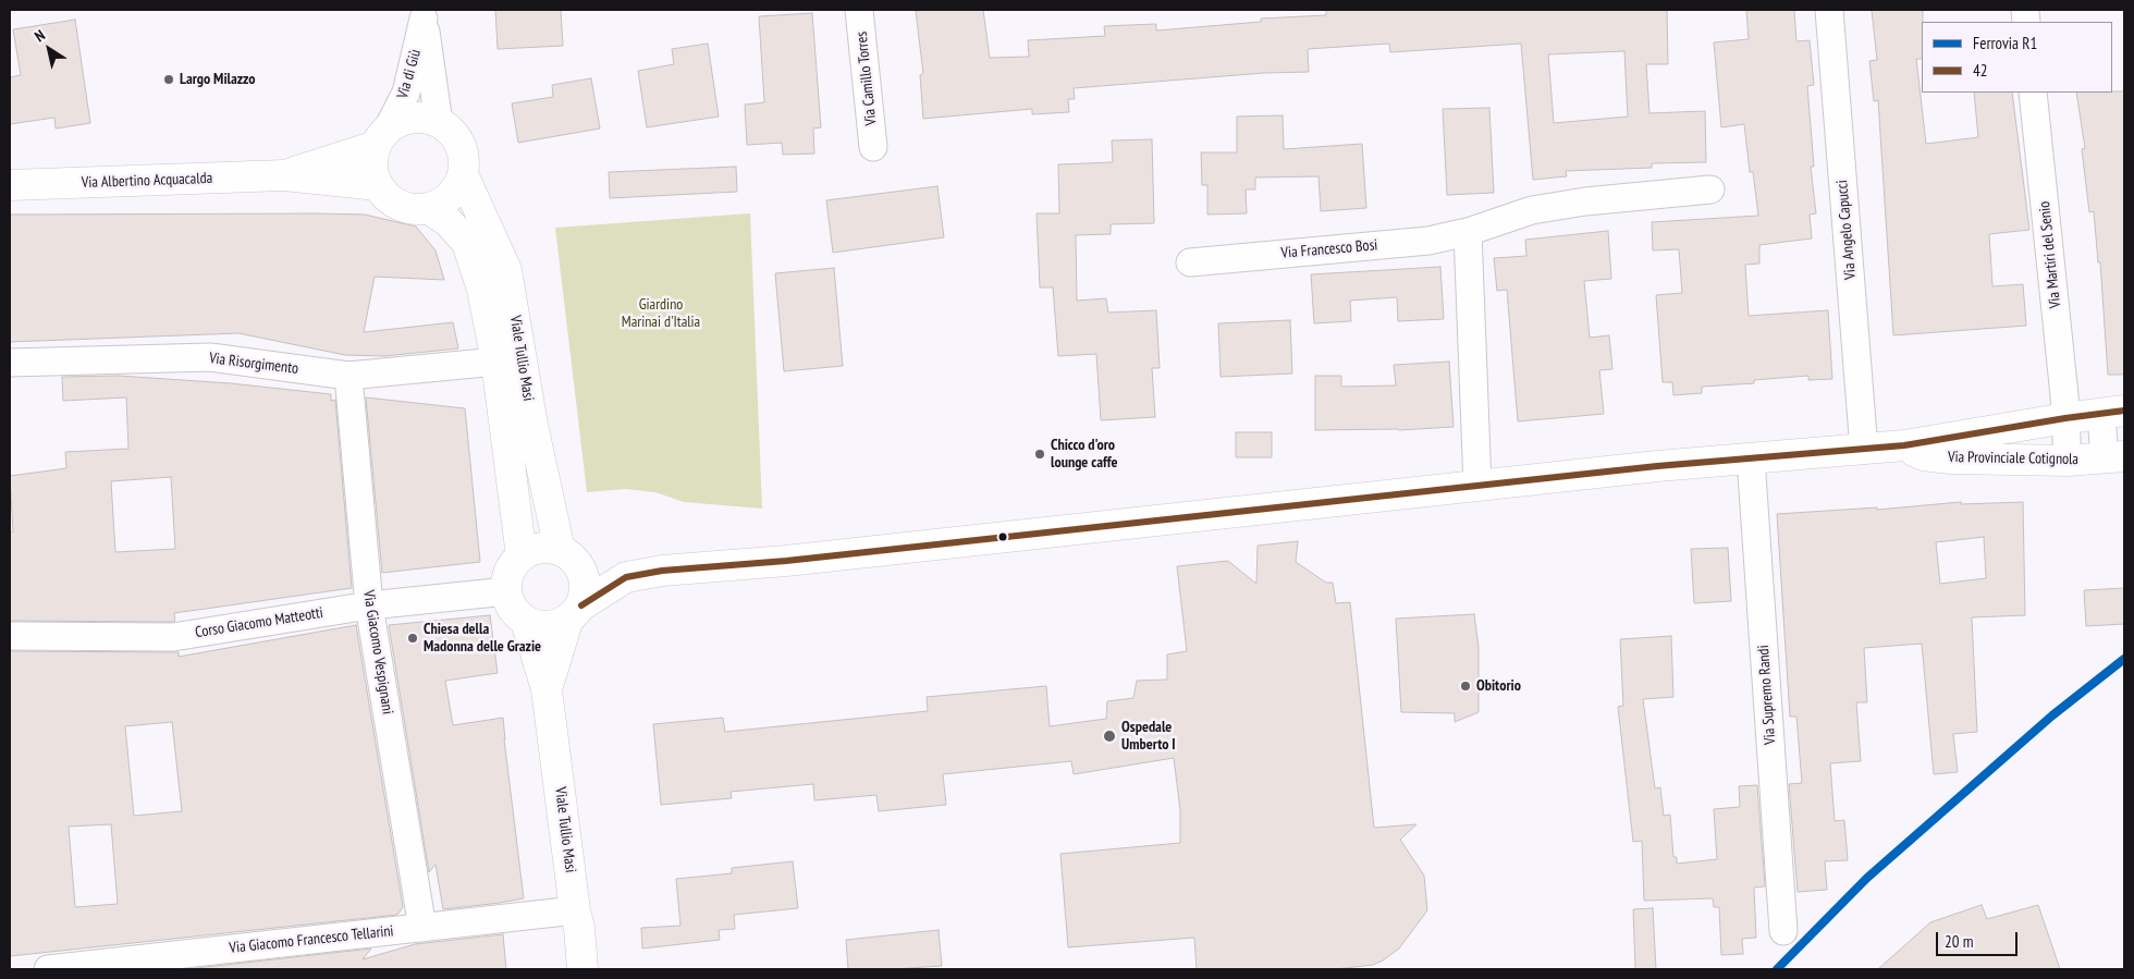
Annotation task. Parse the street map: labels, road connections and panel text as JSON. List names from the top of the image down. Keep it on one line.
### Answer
{"streets":{"main road":["Via Albertino Acquacalda","Viale Tullio Masi","Via Provinciale Cotignola"],"street":["Via di Giù","Via Camillo Torres","Via Angelo Capucci","Via Francesco Bosi","Via Martiri del Senio","Via Risorgimento","Corso Giacomo Matteotti","Via Giacomo Vespignani","Via Supremo Randi","Via Giacomo Francesco Tellarini"]},"crossings":[["Via di Giù","Via Albertino Acquacalda"],["Via di Giù","Viale Tullio Masi"],["Via Albertino Acquacalda","Viale Tullio Masi"],["Via Martiri del Senio","Via Provinciale Cotignola"],["Viale Tullio Masi","Via Risorgimento"],["Viale Tullio Masi","Corso Giacomo Matteotti"],["Viale Tullio Masi","Via Giacomo Francesco Tellarini"],["Via Risorgimento","Via Giacomo Vespignani"],["Corso Giacomo Matteotti","Via Giacomo Vespignani"],["Via Giacomo Vespignani","Via Giacomo Francesco Tellarini"]],"parks":["Giardino Marinai d'Italia"],"places":["Largo Milazzo","Chicco d'oro lounge caffe","Chiesa della Madonna delle Grazie","Obitorio","Ospedale Umberto I"],"lines":["transit line 42","rail line R1"],"legend":["Ferrovia R1","42"],"scale_bar":"20 m","north":"top left"}
